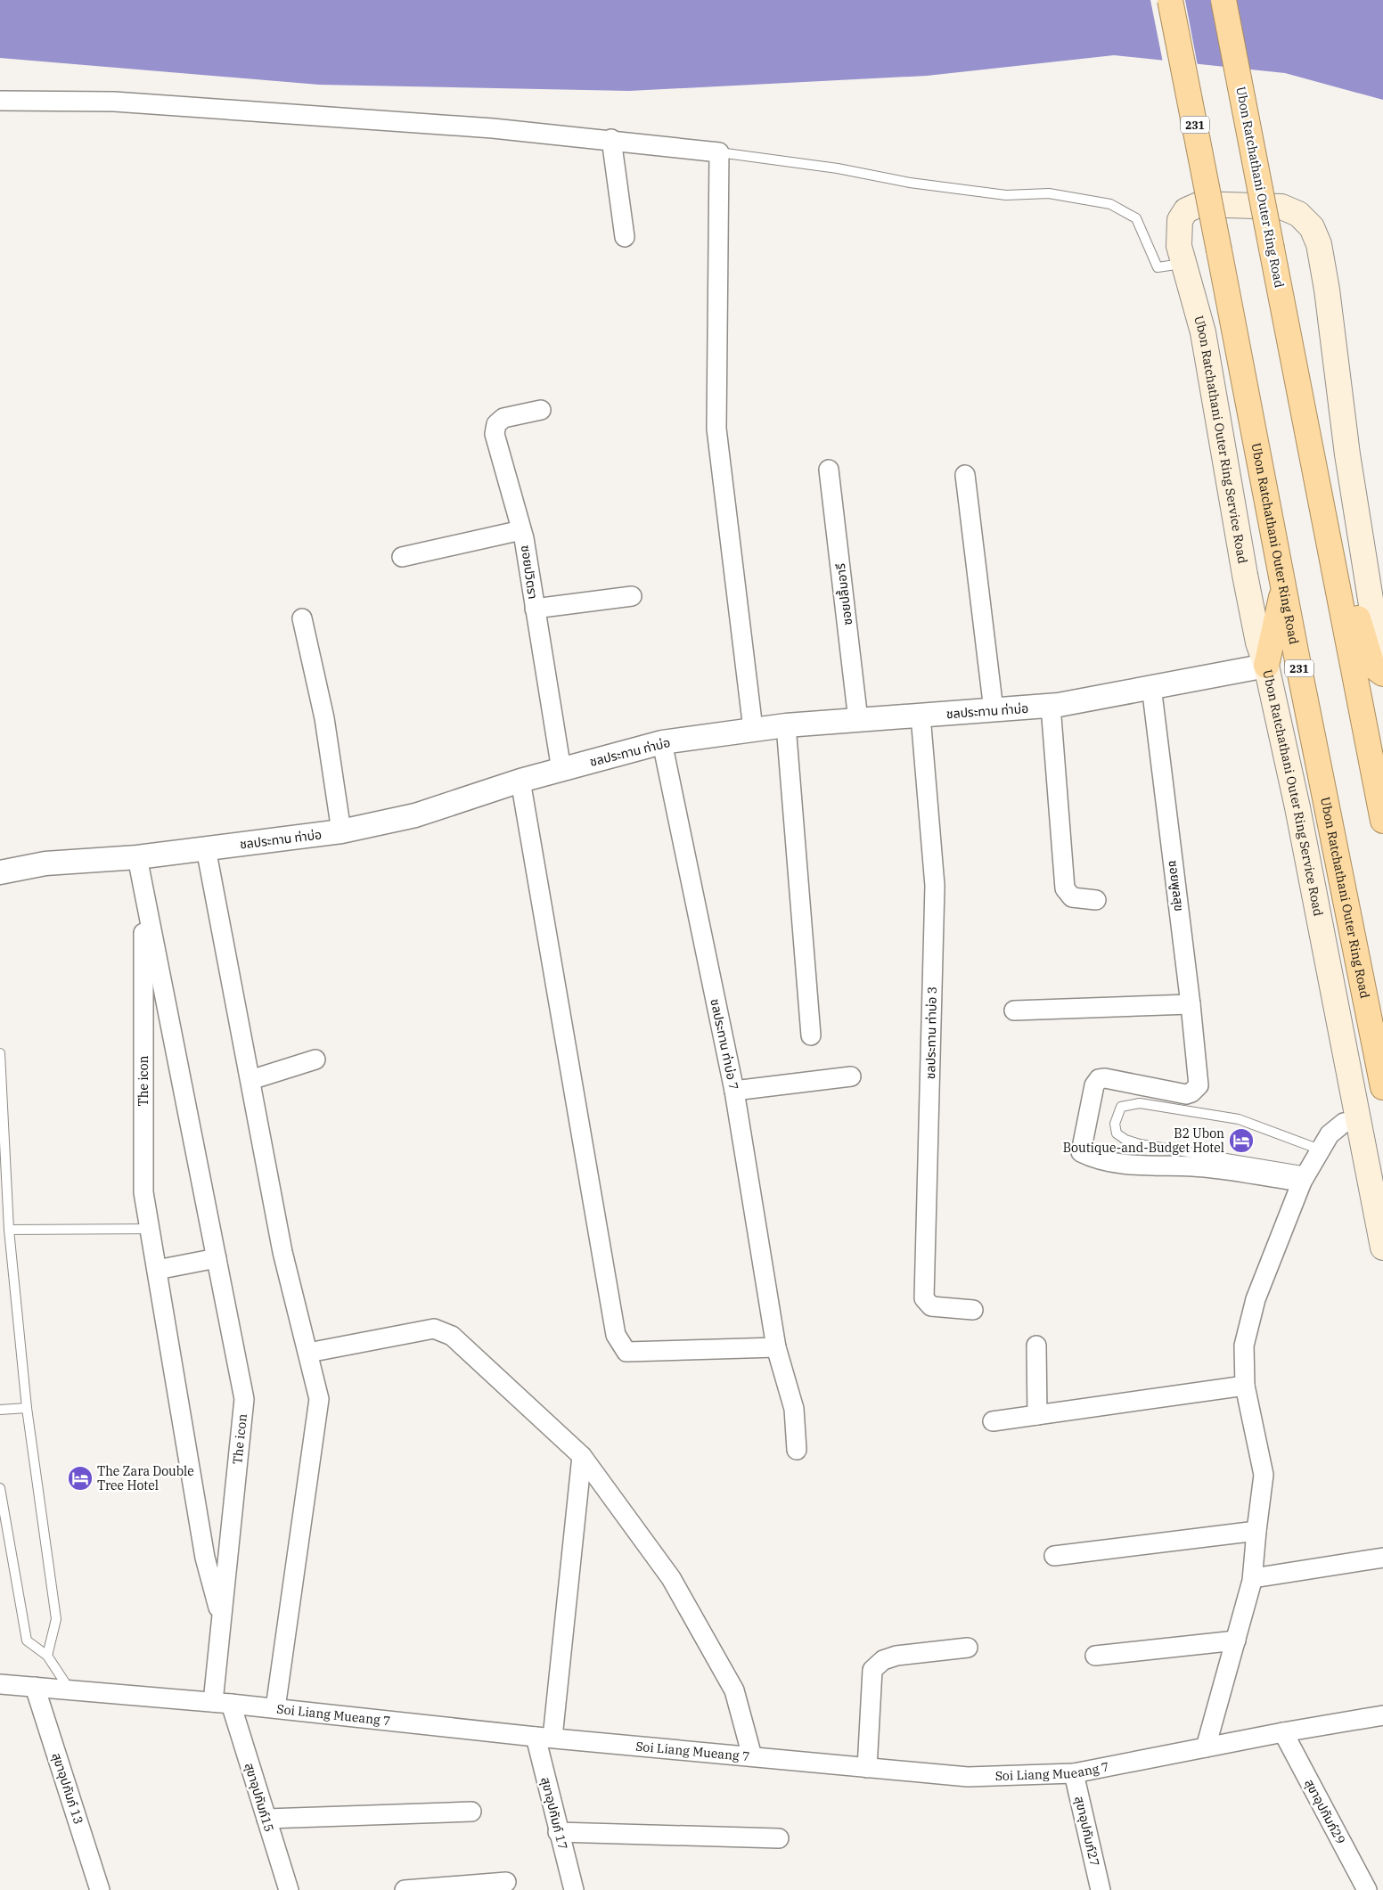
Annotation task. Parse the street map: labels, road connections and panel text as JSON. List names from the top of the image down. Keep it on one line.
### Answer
{"streets":{"highway":["231","Ubon Ratchathani Outer Ring Road"],"main road":["Ubon Ratchathani Outer Ring Service Road"],"street":["ซอยปวิตรา","ซอยปลื้มอารี","ชลประทาน ท่าบ่อ","ซอยพูลสุข","ชลประทาน ท่าบ่อ 3","ชลประทาน ท่าบ่อ 7","The icon","Soi Liang Mueang 7","สุขาอุปกัมภ์ 13","สุขาอุปกัมภ์15","สุขาอุปกัมภ์29","สุขาอุปกัมภ์ 17","สุขาอุปกัมภ์27"]},"crossings":[["Ubon Ratchathani Outer Ring Service Road","ชลประทาน ท่าบ่อ"],["ซอยปวิตรา","ชลประทาน ท่าบ่อ"],["ซอยปลื้มอารี","ชลประทาน ท่าบ่อ"],["ชลประทาน ท่าบ่อ","ซอยพูลสุข"],["ชลประทาน ท่าบ่อ","ชลประทาน ท่าบ่อ 3"],["ชลประทาน ท่าบ่อ","ชลประทาน ท่าบ่อ 7"],["ชลประทาน ท่าบ่อ","The icon"],["The icon","Soi Liang Mueang 7"],["The icon","สุขาอุปกัมภ์15"],["Soi Liang Mueang 7","สุขาอุปกัมภ์ 13"],["Soi Liang Mueang 7","สุขาอุปกัมภ์15"],["Soi Liang Mueang 7","สุขาอุปกัมภ์29"],["Soi Liang Mueang 7","สุขาอุปกัมภ์ 17"],["Soi Liang Mueang 7","สุขาอุปกัมภ์27"]],"places":{"hotel":["B2 Ubon Boutique-and-Budget Hotel","The Zara Double Tree Hotel"]}}
